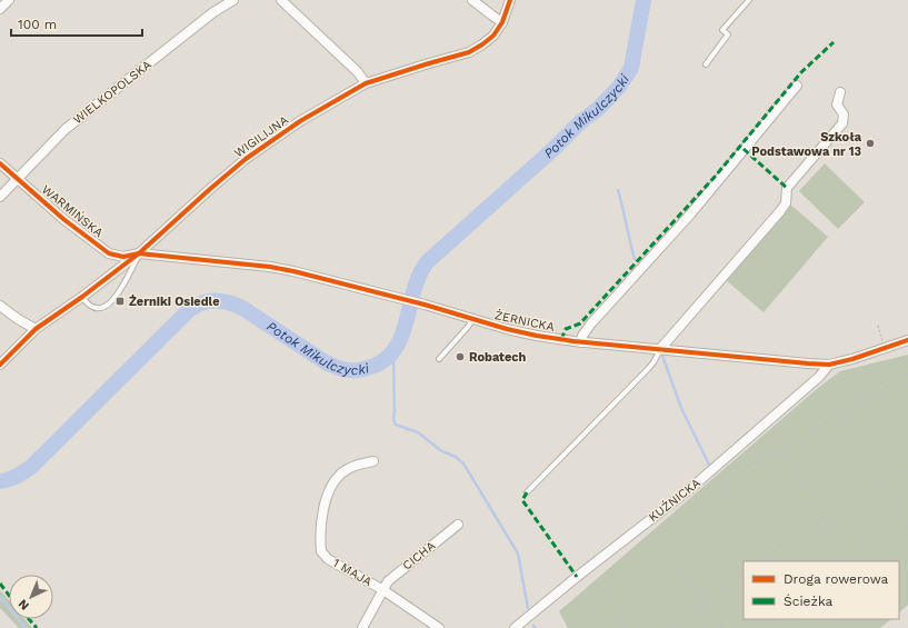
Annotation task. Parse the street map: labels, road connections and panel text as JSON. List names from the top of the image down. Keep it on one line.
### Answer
{"streets":{"street":["WIELKOPOLSKA","WIGILIJNA","WARMIŃSKA","ŻERNICKA","KUŹNICKA","CICHA","1 MAJA"]},"crossings":[["WIELKOPOLSKA","WARMIŃSKA"],["WIGILIJNA","WARMIŃSKA"],["WIGILIJNA","ŻERNICKA"],["WARMIŃSKA","ŻERNICKA"],["ŻERNICKA","KUŹNICKA"],["CICHA","1 MAJA"]],"water":["Potok Mikulczycki"],"places":{"other":["Szkoła Podstawowa nr 13","Robatech"],"transit":["Żerniki Osiedle"]},"legend":["Droga rowerowa","Ścieżka"],"scale_bar":"100 m","north":"bottom left"}
